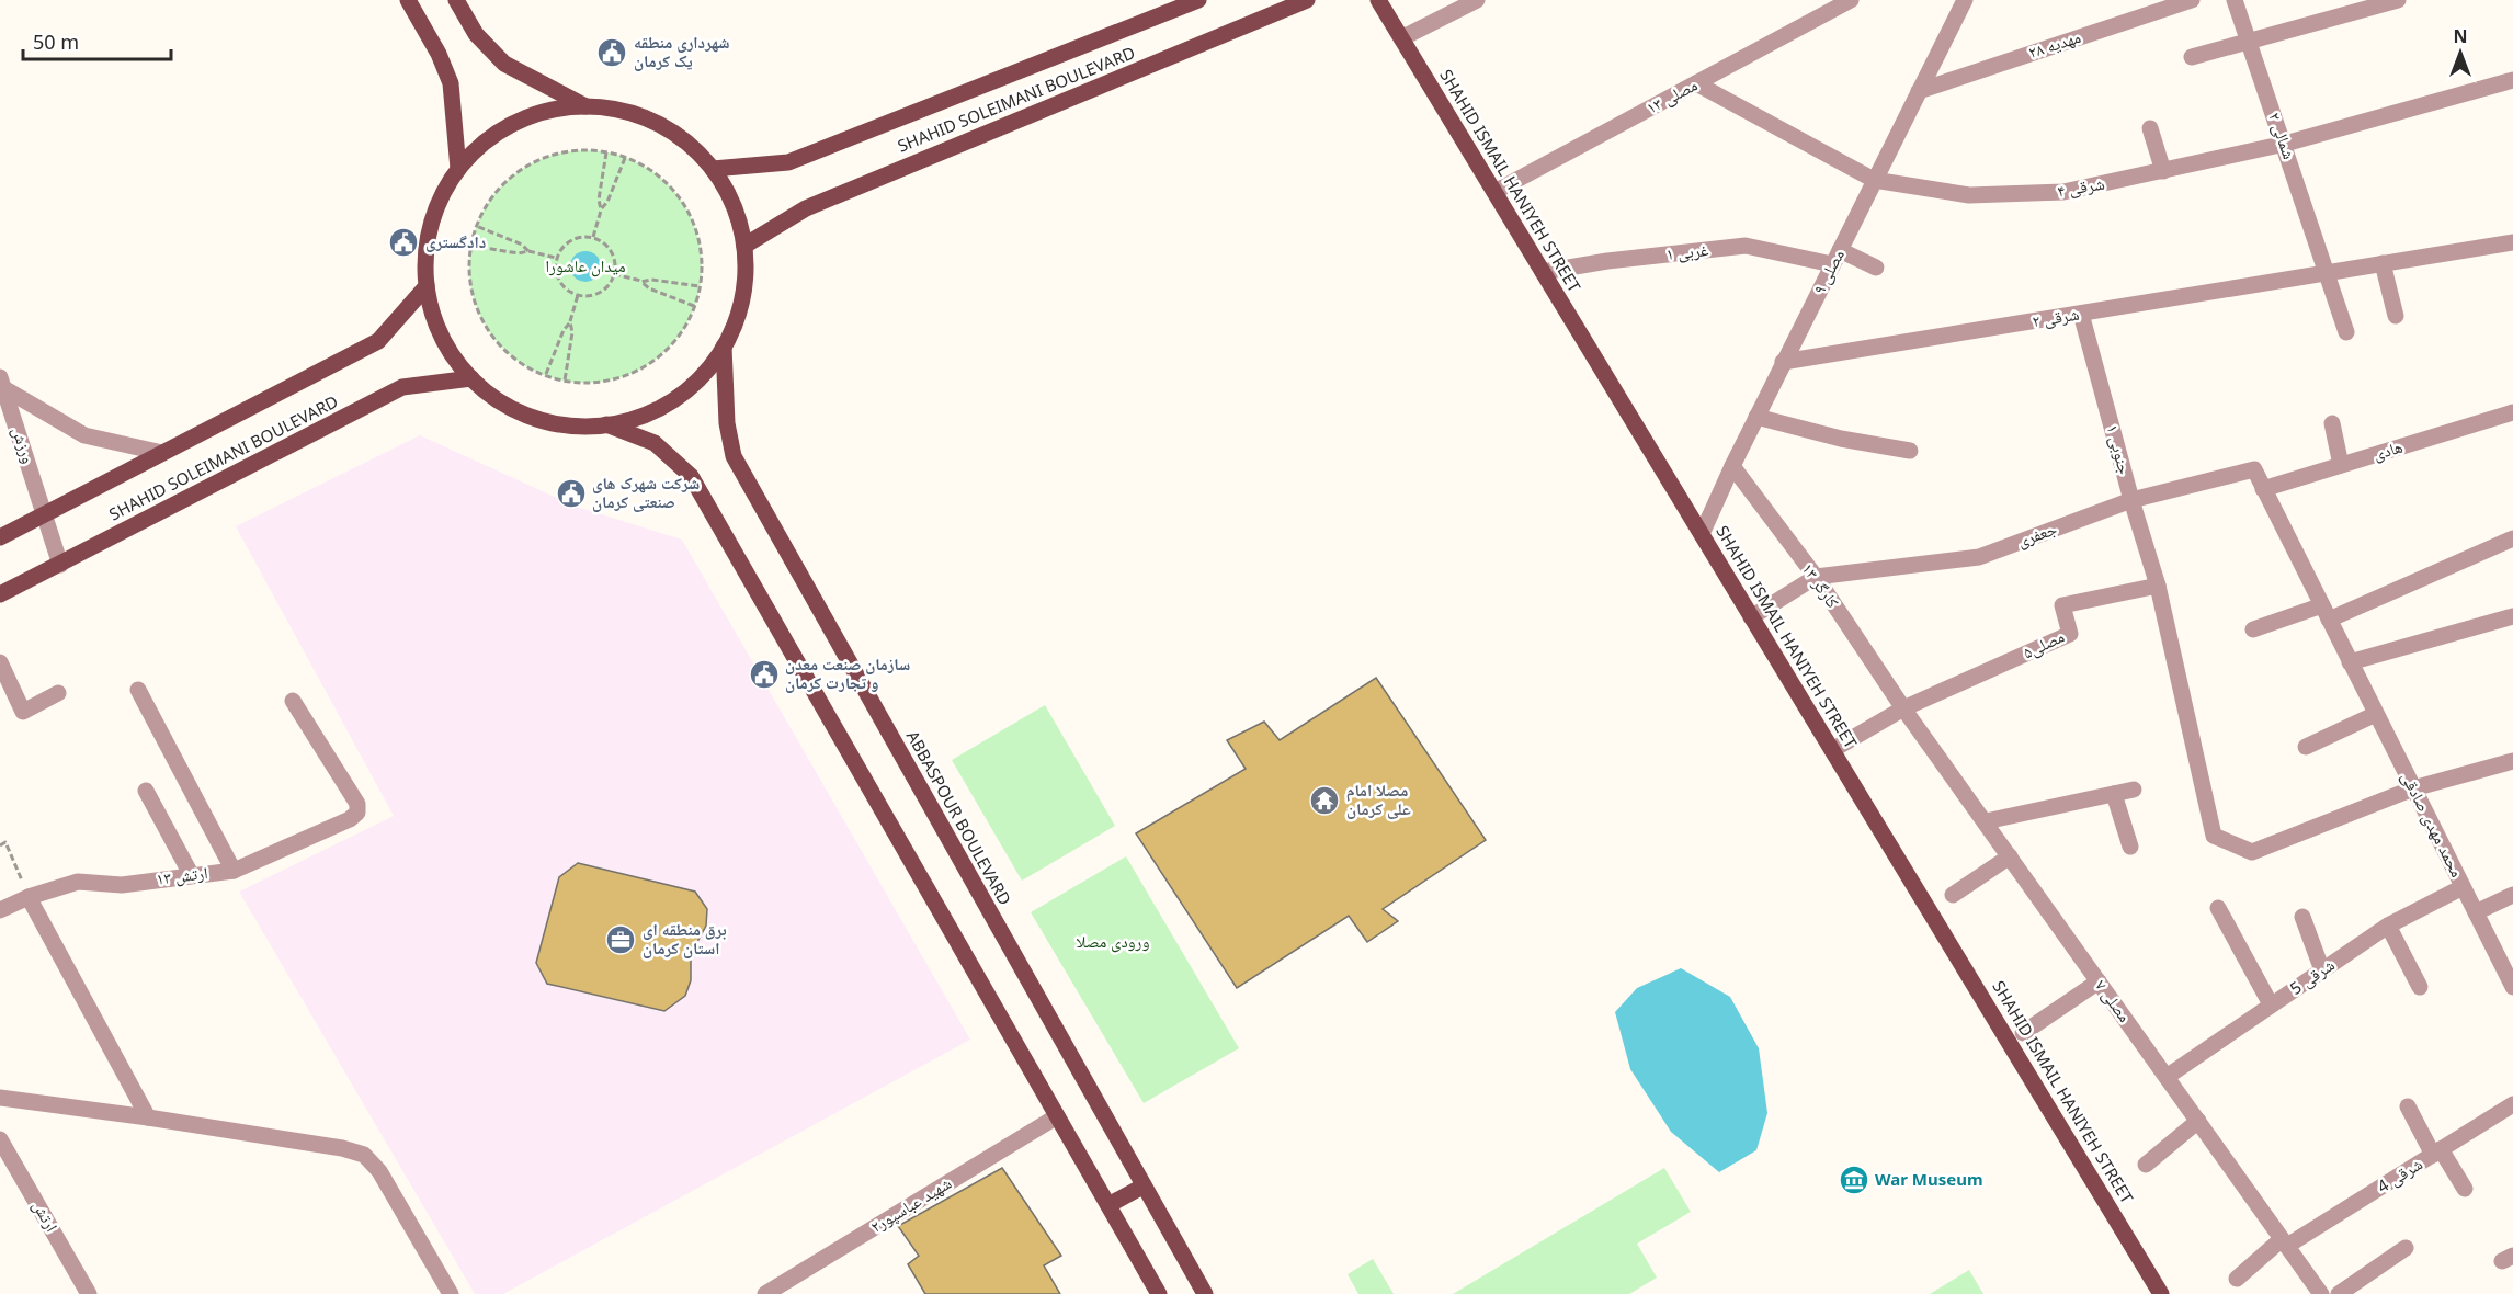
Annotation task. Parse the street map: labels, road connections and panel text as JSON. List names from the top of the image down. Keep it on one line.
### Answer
{"streets":{"main road":["SHAHID SOLEIMANI BOULEVARD","SHAHID ISMAIL HANIYEH STREET","ABBASPOUR BOULEVARD"],"street":["مهدیه ۲۸","مصلی ۱۳","۲ شمالی","۴ شرقی","۱ غربی","مصلی ۹","۲ شرقی","ورزش","۱ جنوبی","هادی","جعفری","کارگر ۱۳","مصلی۵","محمد مهدی صادقی","ارتش ۱۳","شرقی 5","مصلی ۷","شرقی 4","شهید عباسپور۲","ارتش"]},"crossings":[["مهدیه ۲۸","مصلی ۹"],["مصلی ۱۳","SHAHID ISMAIL HANIYEH STREET"],["مصلی ۱۳","۴ شرقی"],["SHAHID SOLEIMANI BOULEVARD","ورزش"],["۲ شمالی","۴ شرقی"],["۲ شمالی","۲ شرقی"],["SHAHID ISMAIL HANIYEH STREET","۱ غربی"],["SHAHID ISMAIL HANIYEH STREET","مصلی ۹"],["۴ شرقی","مصلی ۹"],["۱ غربی","مصلی ۹"],["مصلی ۹","۲ شرقی"],["مصلی ۹","کارگر ۱۳"],["۲ شرقی","۱ جنوبی"],["۱ جنوبی","جعفری"],["۱ جنوبی","مصلی۵"],["۱ جنوبی","محمد مهدی صادقی"],["هادی","محمد مهدی صادقی"],["جعفری","کارگر ۱۳"],["جعفری","محمد مهدی صادقی"],["کارگر ۱۳","مصلی۵"],["کارگر ۱۳","مصلی ۷"],["مصلی۵","مصلی ۷"],["محمد مهدی صادقی","شرقی 5"],["شرقی 5","مصلی ۷"],["مصلی ۷","شرقی 4"]],"parks":["میدان عاشورا","ورودی مصلا"],"places":{"public building":["شهرداری منطقه یک کرمان","دادگستری","شرکت شهرک های صنعتی کرمان","سازمان صنعت معدن و تجارت کرمان"],"temple":["مصلا امام علی کرمان"],"office":["برق منطقه ای استان کرمان"],"museum":["War Museum"]},"scale_bar":"50 m","north":"top"}
